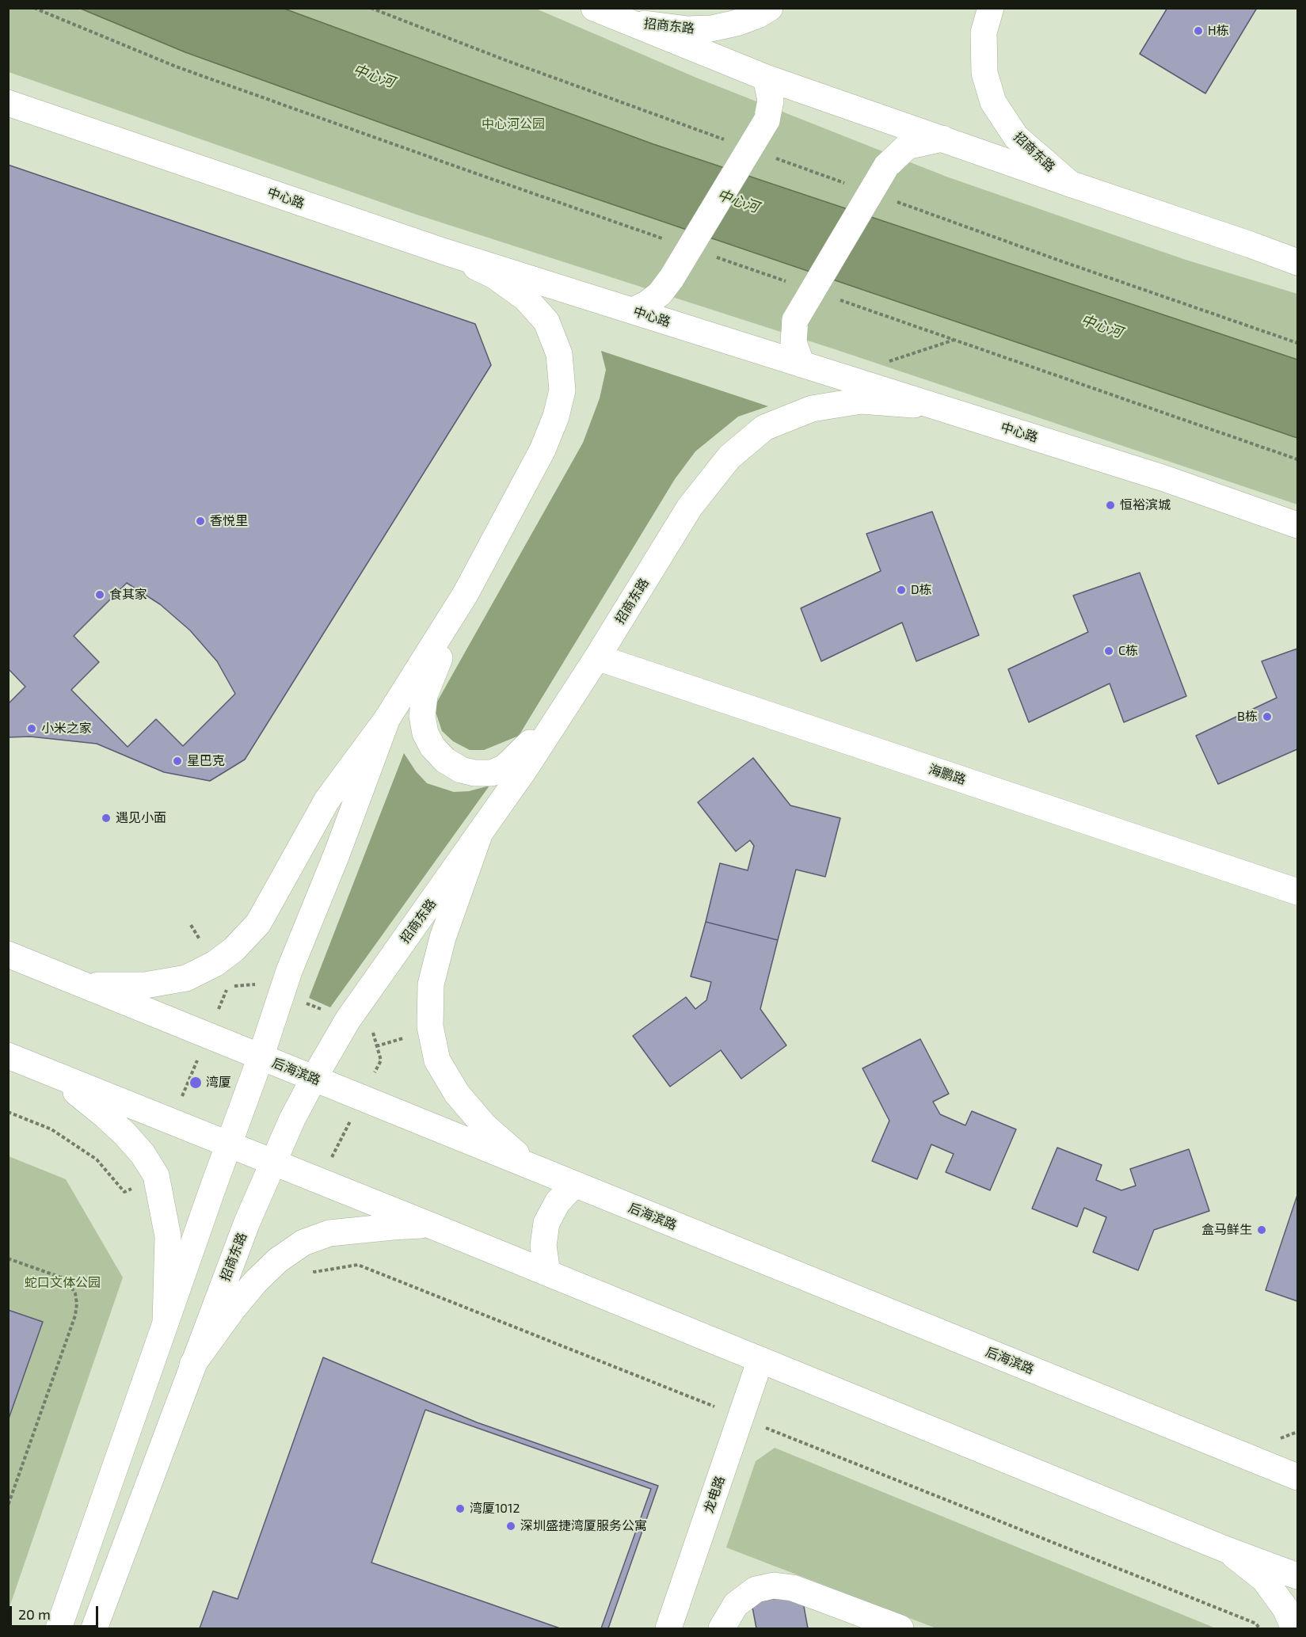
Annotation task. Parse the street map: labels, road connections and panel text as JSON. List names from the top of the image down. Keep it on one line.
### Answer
{"streets":{"main road":["招商东路","中心路","海鹏路","后海滨路","龙电路"]},"crossings":[["招商东路","中心路"],["招商东路","海鹏路"],["招商东路","后海滨路"]],"water":["中心河"],"parks":["中心河公园","蛇口文体公园"],"places":["H栋","恒裕滨城","香悦里","D栋","食其家","C栋","B栋","小米之家","星巴克","遇见小面","湾厦","盒马鲜生","湾厦1012","深圳盛捷湾厦服务公寓"],"scale_bar":"20 m"}
